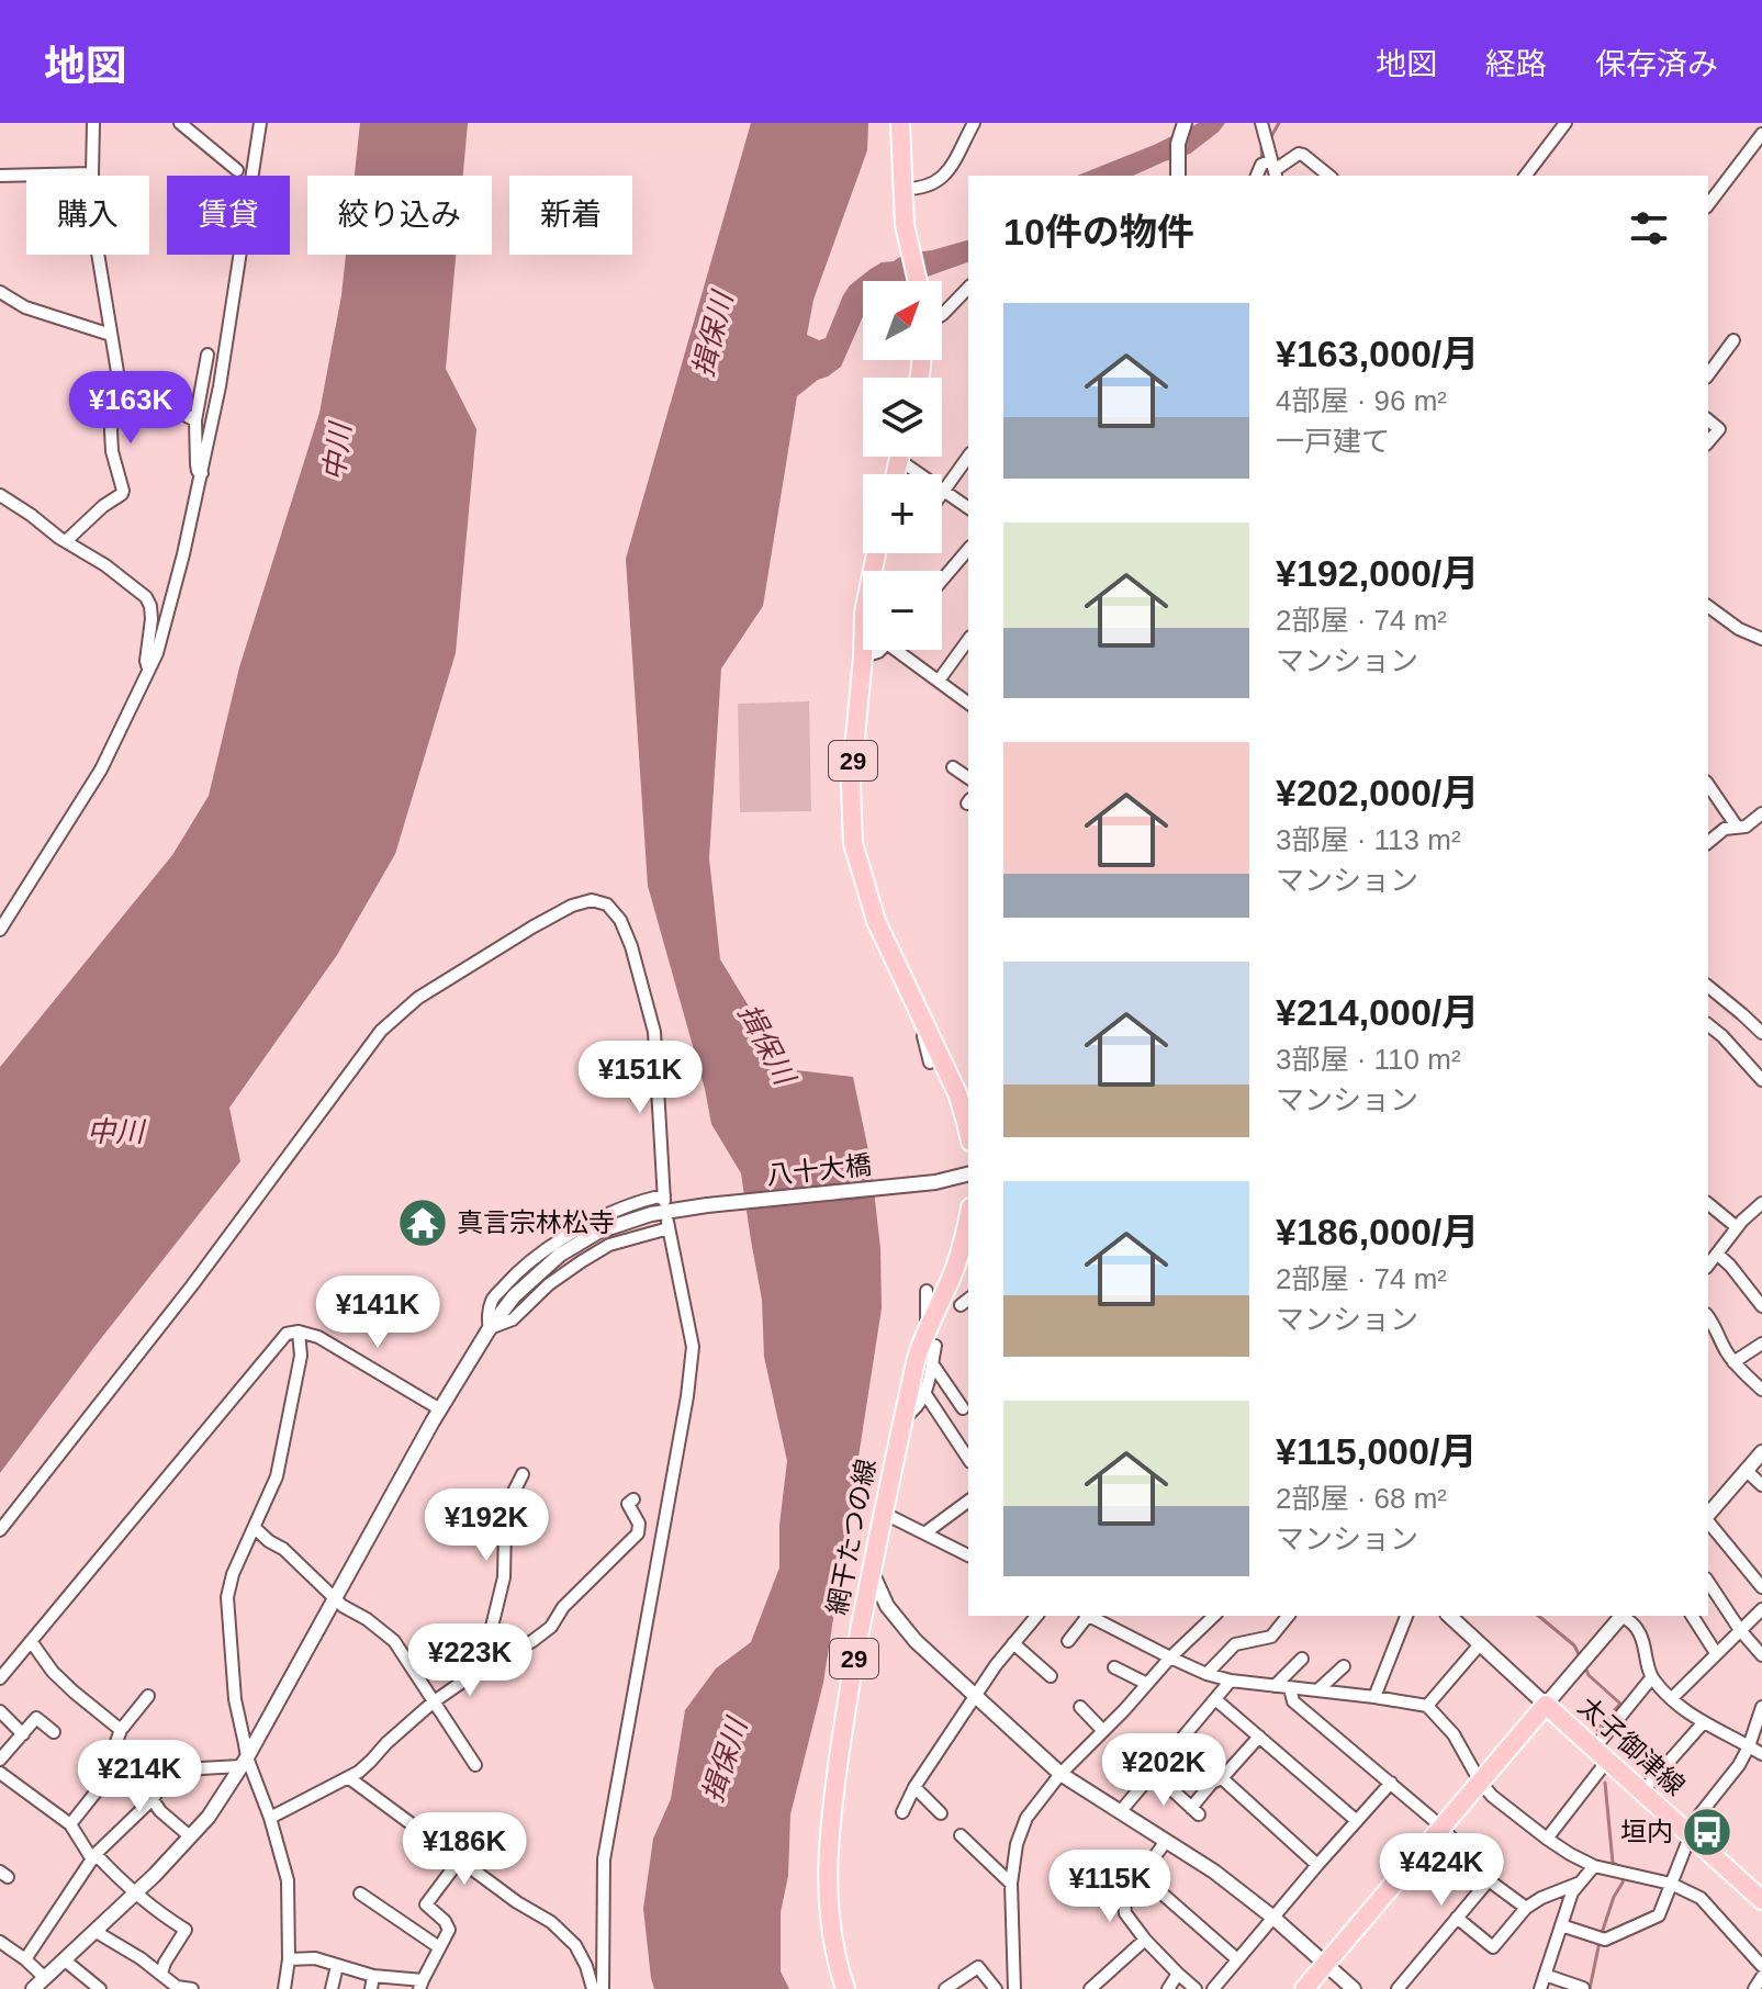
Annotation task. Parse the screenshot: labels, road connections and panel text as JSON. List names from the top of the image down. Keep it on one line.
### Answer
{"streets":{"main road":["29","網干たつの線","太子御津線"],"street":["八十大橋"]},"water":["揖保川","中川"],"places":{"temple":["真言宗林松寺"],"bus stop":["垣内"]},"north":"top right","page":{"header":"地図","nav":["地図","経路","保存済み"],"chip":["購入","賃貸","絞り込み","新着"],"heading":"10件の物件","map_buttons":["+","−"],"list":[{"name":"¥163,000/月","note":"4部屋 · 96 m² · 一戸建て"},{"name":"¥192,000/月","note":"2部屋 · 74 m² · マンション"},{"name":"¥202,000/月","note":"3部屋 · 113 m² · マンション"},{"name":"¥214,000/月","note":"3部屋 · 110 m² · マンション"},{"name":"¥186,000/月","note":"2部屋 · 74 m² · マンション"},{"name":"¥115,000/月","note":"2部屋 · 68 m² · マンション"}],"price":["¥163K","¥151K","¥141K","¥192K","¥223K","¥202K","¥214K","¥186K","¥424K","¥115K"]}}
